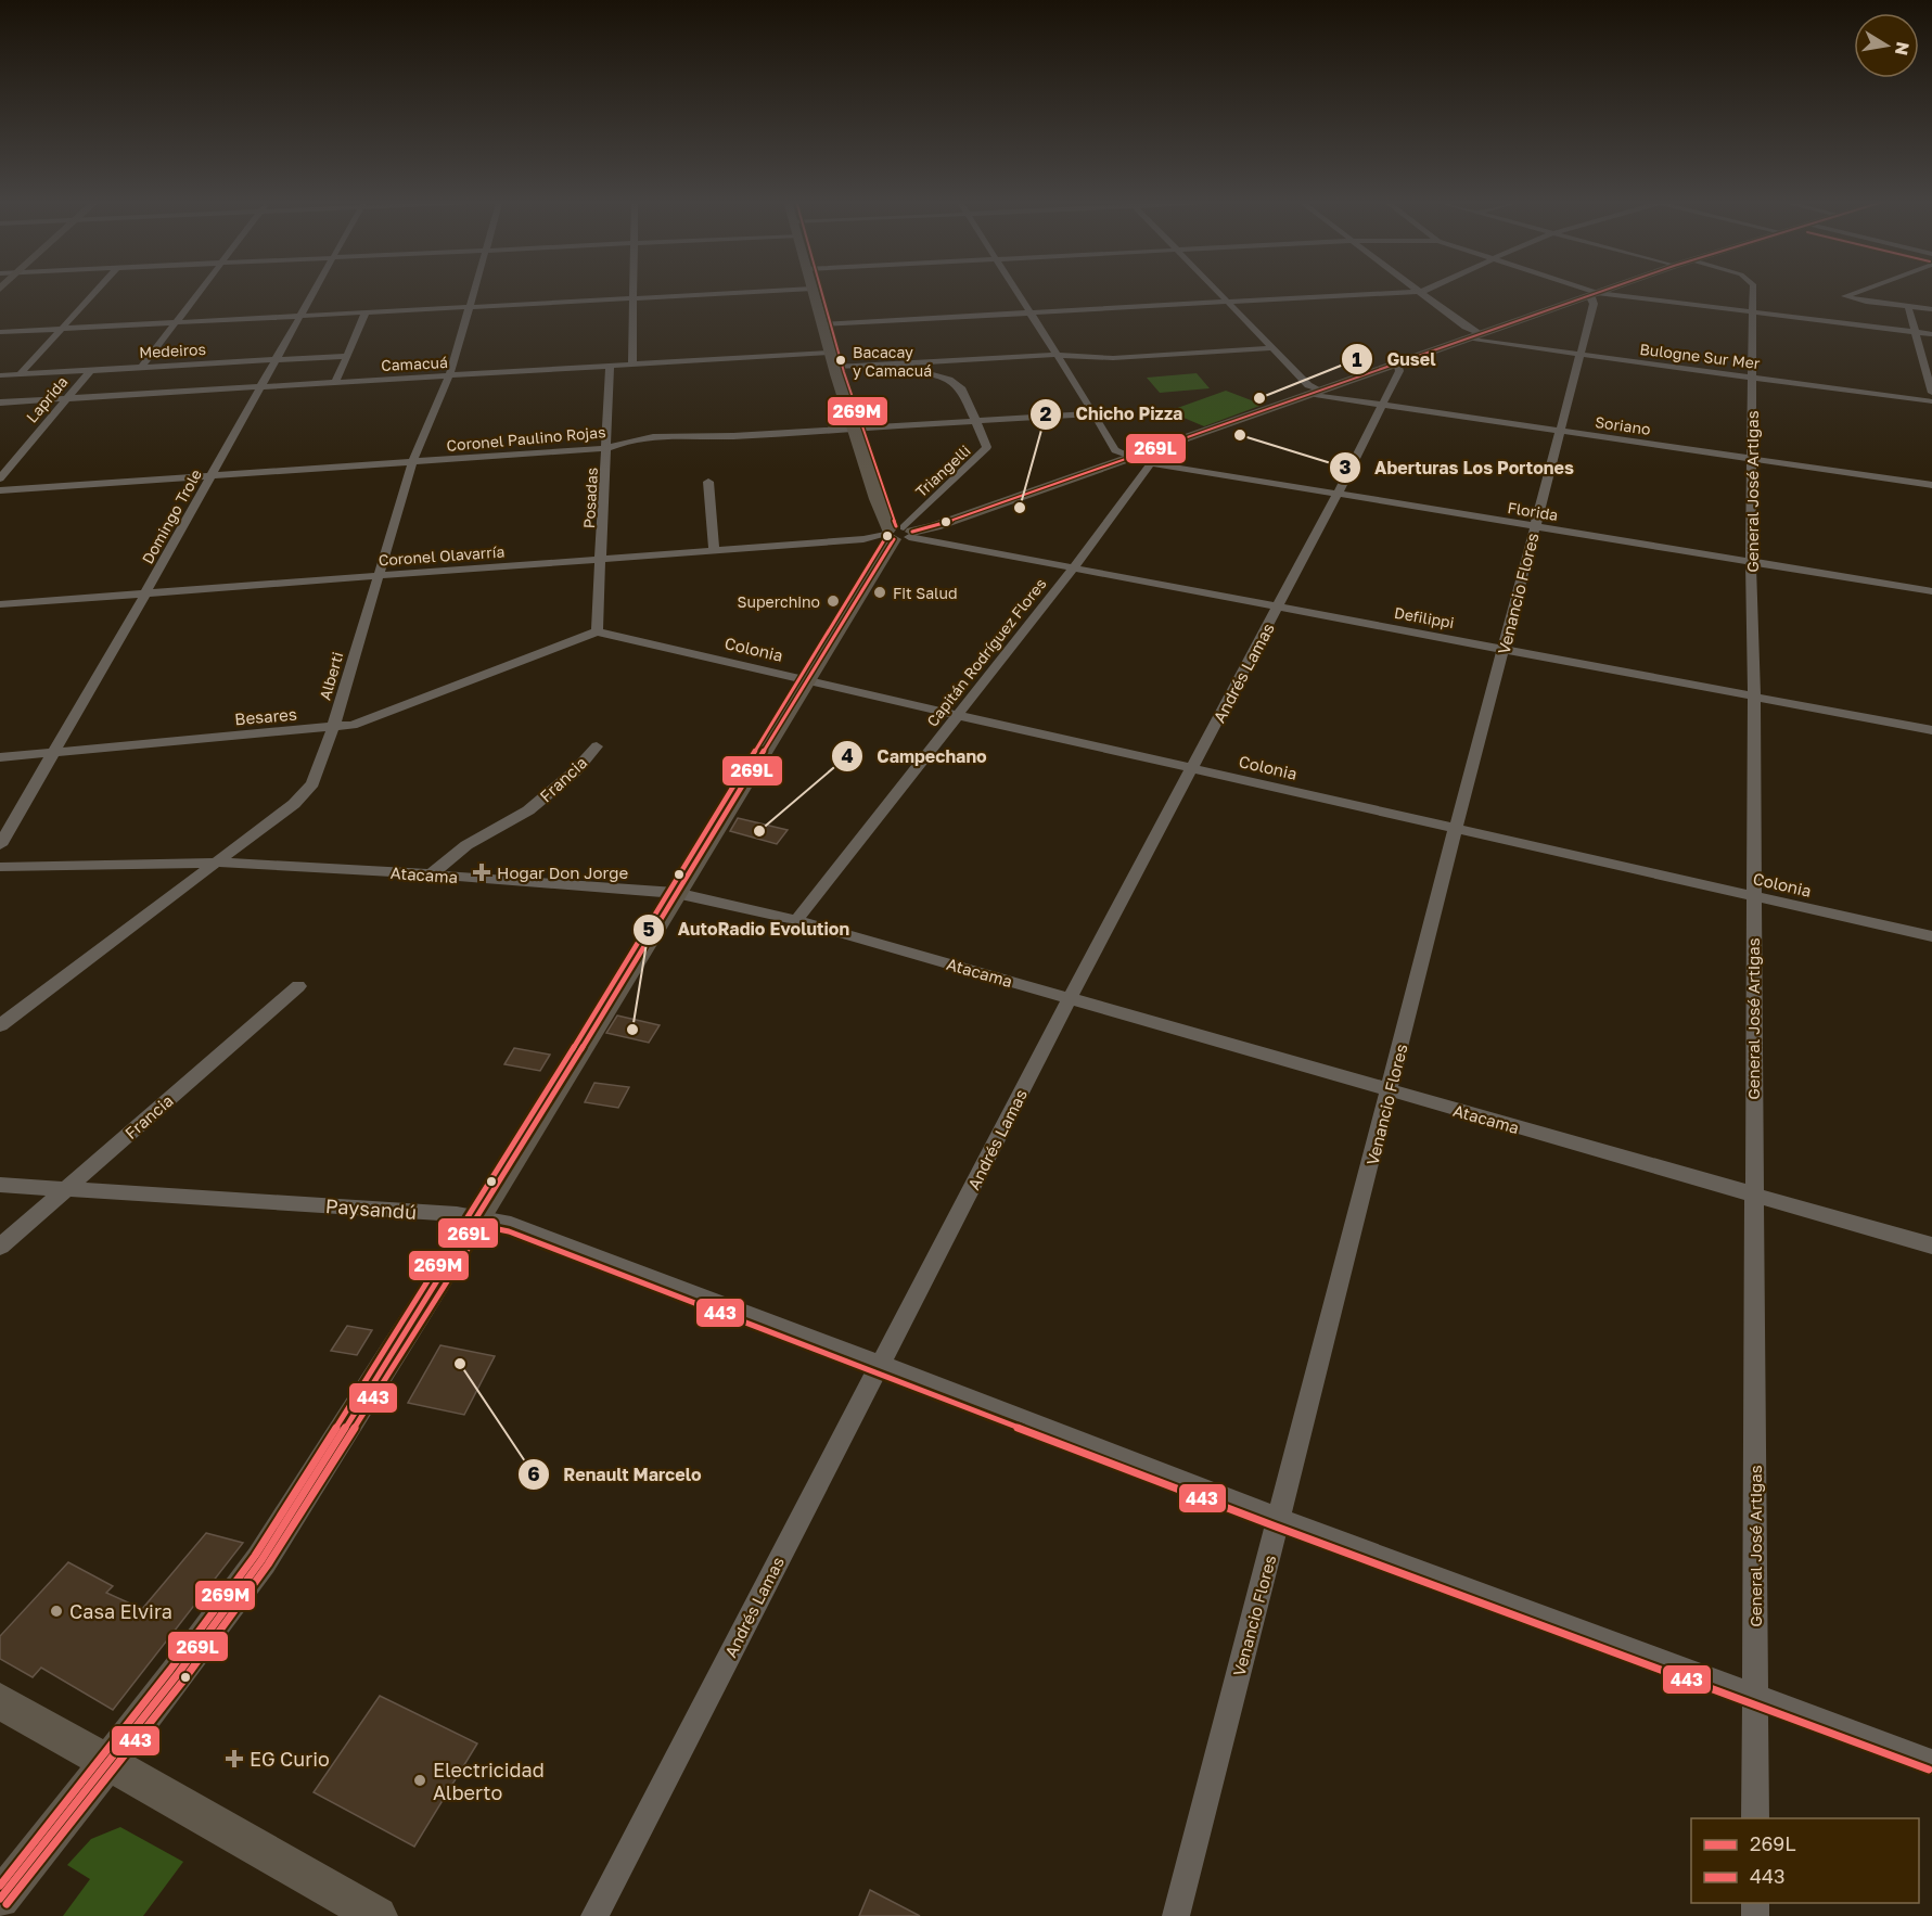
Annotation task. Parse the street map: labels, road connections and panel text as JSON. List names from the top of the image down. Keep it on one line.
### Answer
{"streets":{"street":["Medeiros","Bulogne Sur Mer","Camacuá","Laprida","Soriano","Coronel Paulino Rojas","Triangelli","General José Artigas","Posadas","Florida","Domingo Trole","Coronel Olavarría","Venancio Flores","Defilippi","Colonia","Capitán Rodríguez Flores","Andrés Lamas","Alberti","Besares","Francia","Atacama","Paysandú"]},"crossings":[["Medeiros","Laprida"],["Medeiros","Domingo Trole"],["Bulogne Sur Mer","General José Artigas"],["Bulogne Sur Mer","Venancio Flores"],["Camacuá","Laprida"],["Camacuá","Posadas"],["Camacuá","Domingo Trole"],["Camacuá","Alberti"],["Soriano","General José Artigas"],["Soriano","Venancio Flores"],["Soriano","Andrés Lamas"],["Coronel Paulino Rojas","Triangelli"],["Coronel Paulino Rojas","Posadas"],["Coronel Paulino Rojas","Domingo Trole"],["Coronel Paulino Rojas","Alberti"],["Triangelli","Coronel Olavarría"],["Triangelli","Defilippi"],["General José Artigas","Florida"],["General José Artigas","Defilippi"],["General José Artigas","Colonia"],["General José Artigas","Atacama"],["General José Artigas","Paysandú"],["Posadas","Coronel Olavarría"],["Posadas","Colonia"],["Posadas","Besares"],["Florida","Venancio Flores"],["Florida","Capitán Rodríguez Flores"],["Florida","Andrés Lamas"],["Domingo Trole","Coronel Olavarría"],["Domingo Trole","Besares"],["Coronel Olavarría","Defilippi"],["Coronel Olavarría","Alberti"],["Venancio Flores","Defilippi"],["Venancio Flores","Colonia"],["Venancio Flores","Atacama"],["Venancio Flores","Paysandú"],["Defilippi","Capitán Rodríguez Flores"],["Defilippi","Andrés Lamas"],["Colonia","Capitán Rodríguez Flores"],["Colonia","Andrés Lamas"],["Colonia","Besares"],["Capitán Rodríguez Flores","Atacama"],["Andrés Lamas","Atacama"],["Andrés Lamas","Paysandú"],["Alberti","Besares"],["Alberti","Atacama"],["Francia","Atacama"],["Francia","Paysandú"]],"places":{"other":["Bacacay y Camacuá","Gusel","Aberturas Los Portones","Chicho Pizza","Fit Salud","Superchino","Campechano","AutoRadio Evolution","Renault Marcelo","Casa Elvira","Electricidad Alberto"],"health":["Hogar Don Jorge","EG Curio"]},"lines":["transit line 269L","transit line 269M","transit line 443"],"legend":["269L","443"],"north":"right"}
